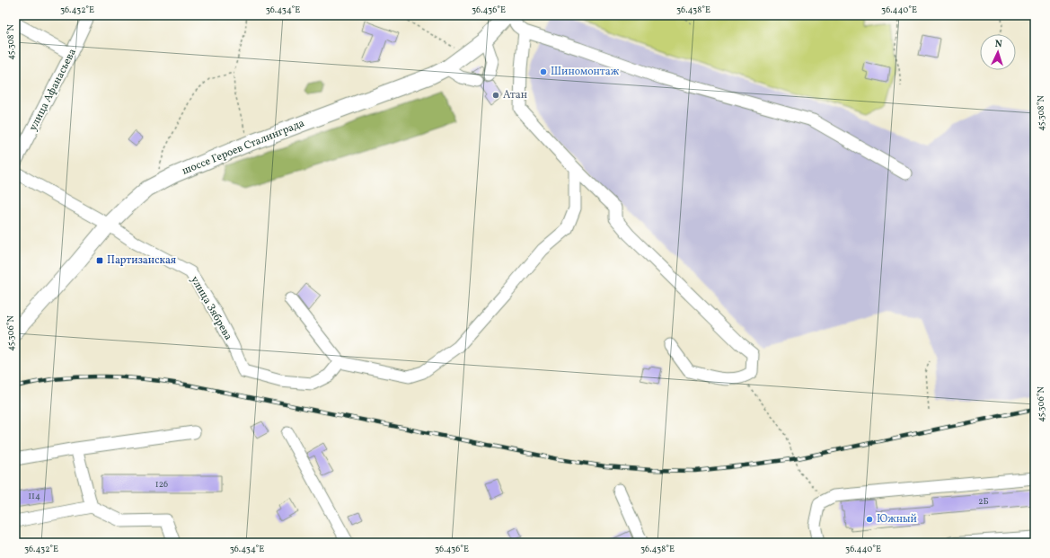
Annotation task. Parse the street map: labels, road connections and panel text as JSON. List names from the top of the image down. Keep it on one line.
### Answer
{"streets":{"main road":["шоссе Героев Сталинграда"],"street":["улица Афанасьева","улица Зябрева"]},"crossings":[["шоссе Героев Сталинграда","улица Зябрева"]],"places":{"other":["Шиномонтаж","Атан","Южный"],"transit":["Партизанская"]},"house_numbers":["126","114","2Б"],"north":"top","coordinates":["36.432°E","36.434°E","36.436°E","36.438°E","36.440°E","45.308°N","45.306°N"]}
